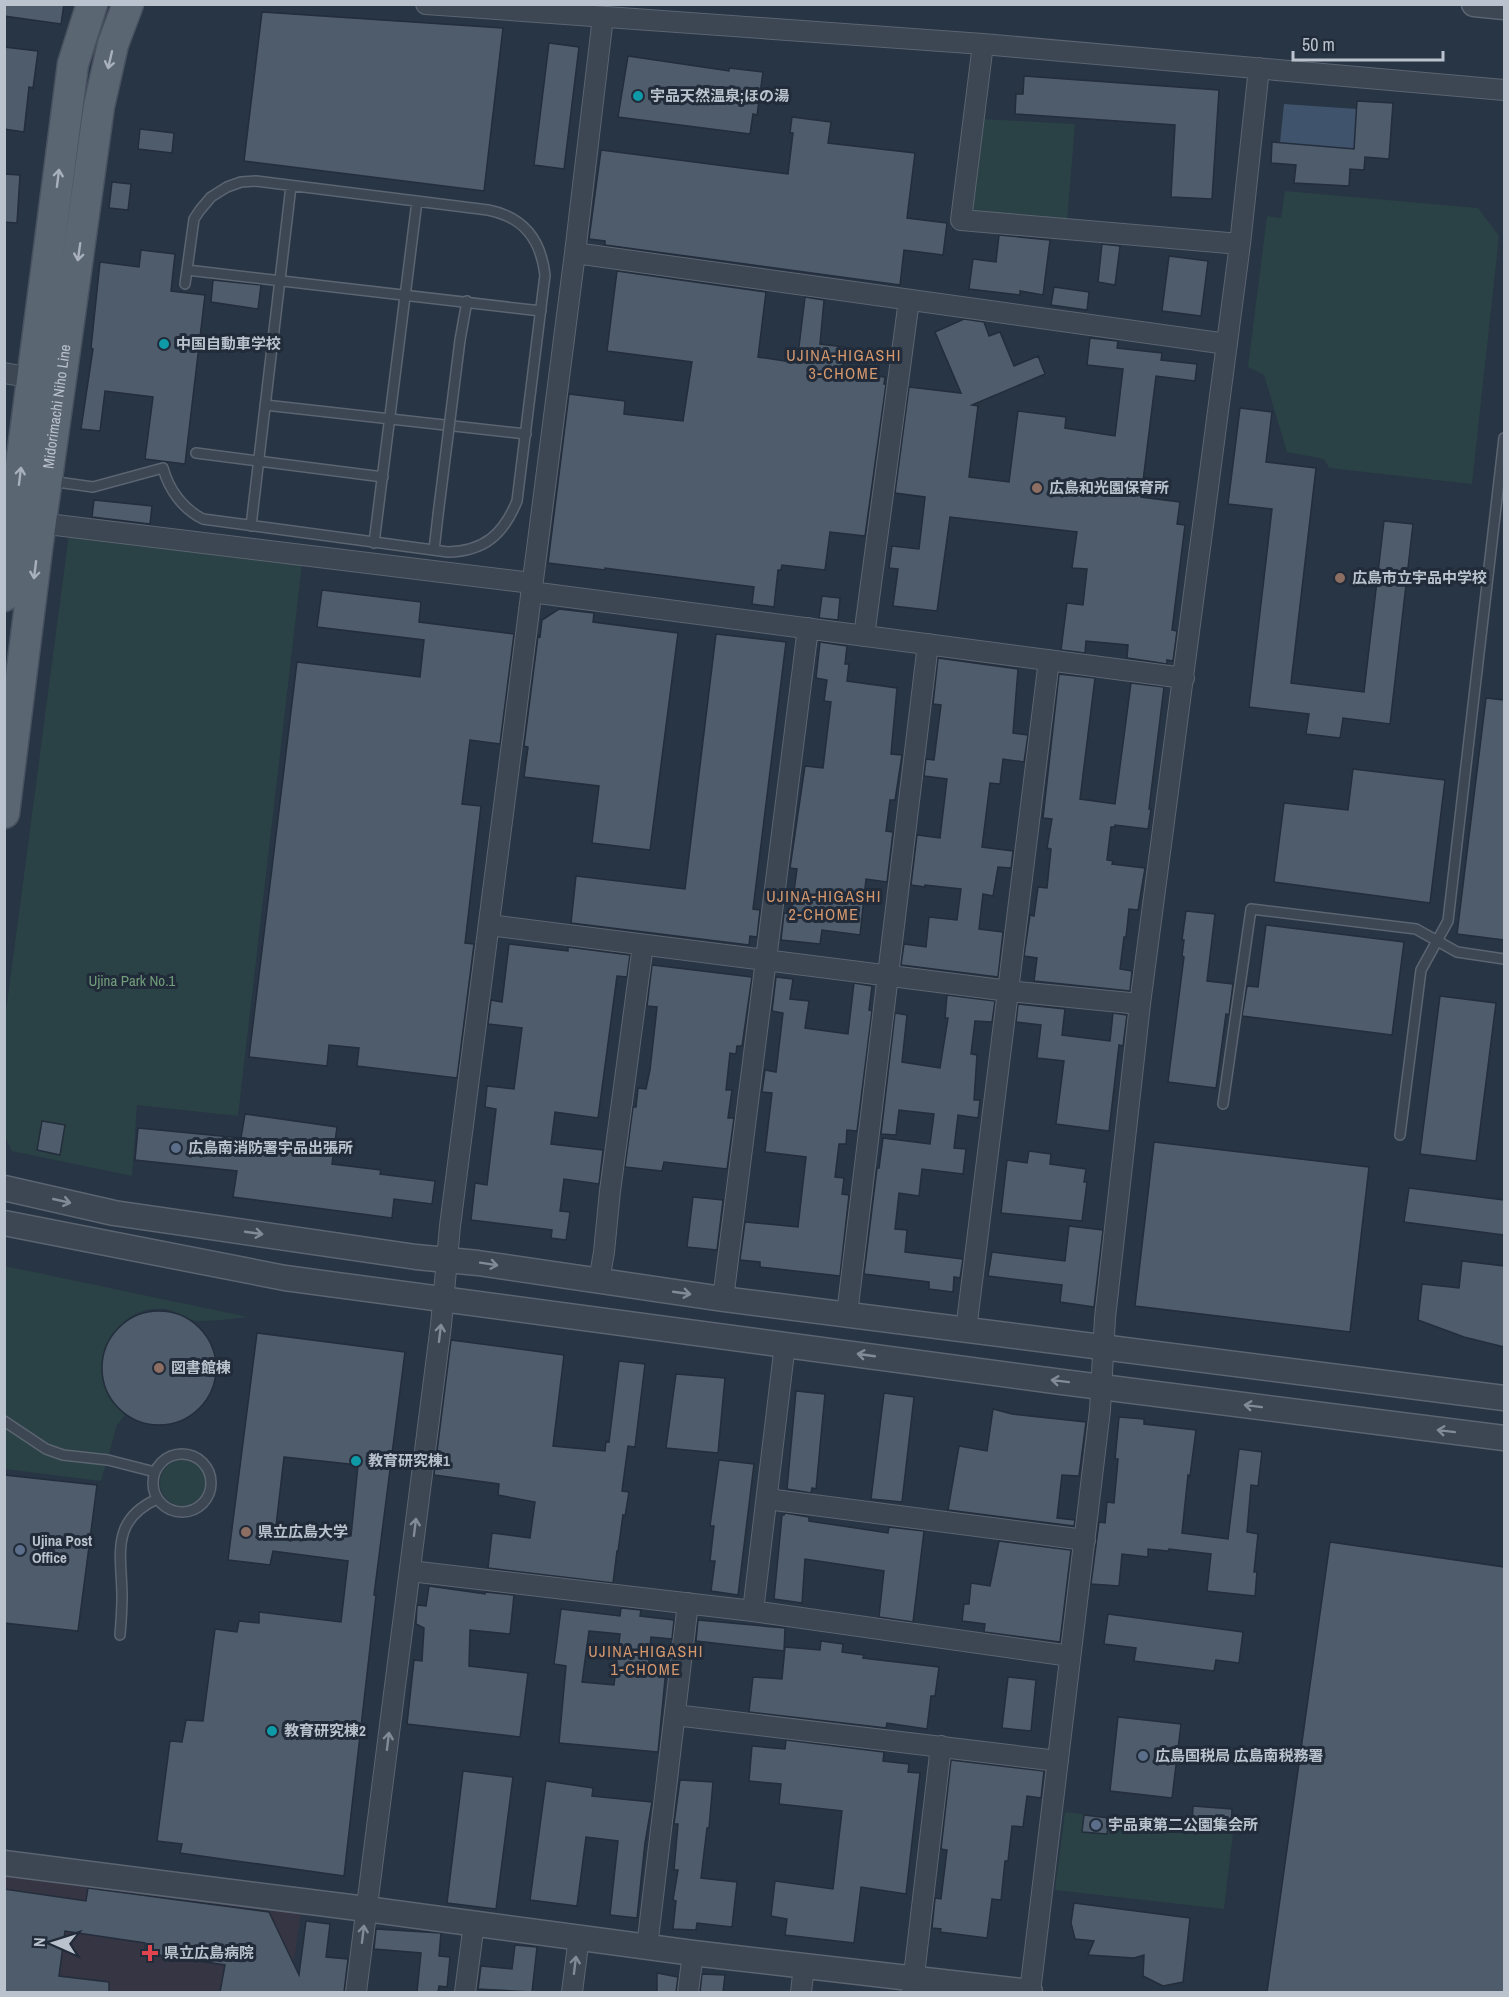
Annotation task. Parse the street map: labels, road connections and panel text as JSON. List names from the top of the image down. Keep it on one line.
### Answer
{"streets":{"main road":["Midorimachi Niho Line"]},"districts":["UJINA-HIGASHI 3-CHOME","UJINA-HIGASHI 2-CHOME","UJINA-HIGASHI 1-CHOME"],"parks":["Ujina Park No.1"],"places":{"other":["宇品天然温泉;ほの湯","中国自動車学校","広島和光園保育所","広島市立宇品中学校","広島南消防署宇品出張所","図書館棟","教育研究棟1","県立広島大学","Ujina Post Office","教育研究棟2","広島国税局 広島南税務署","宇品東第二公園集会所"],"health":["県立広島病院"]},"scale_bar":"50 m","north":"left"}
